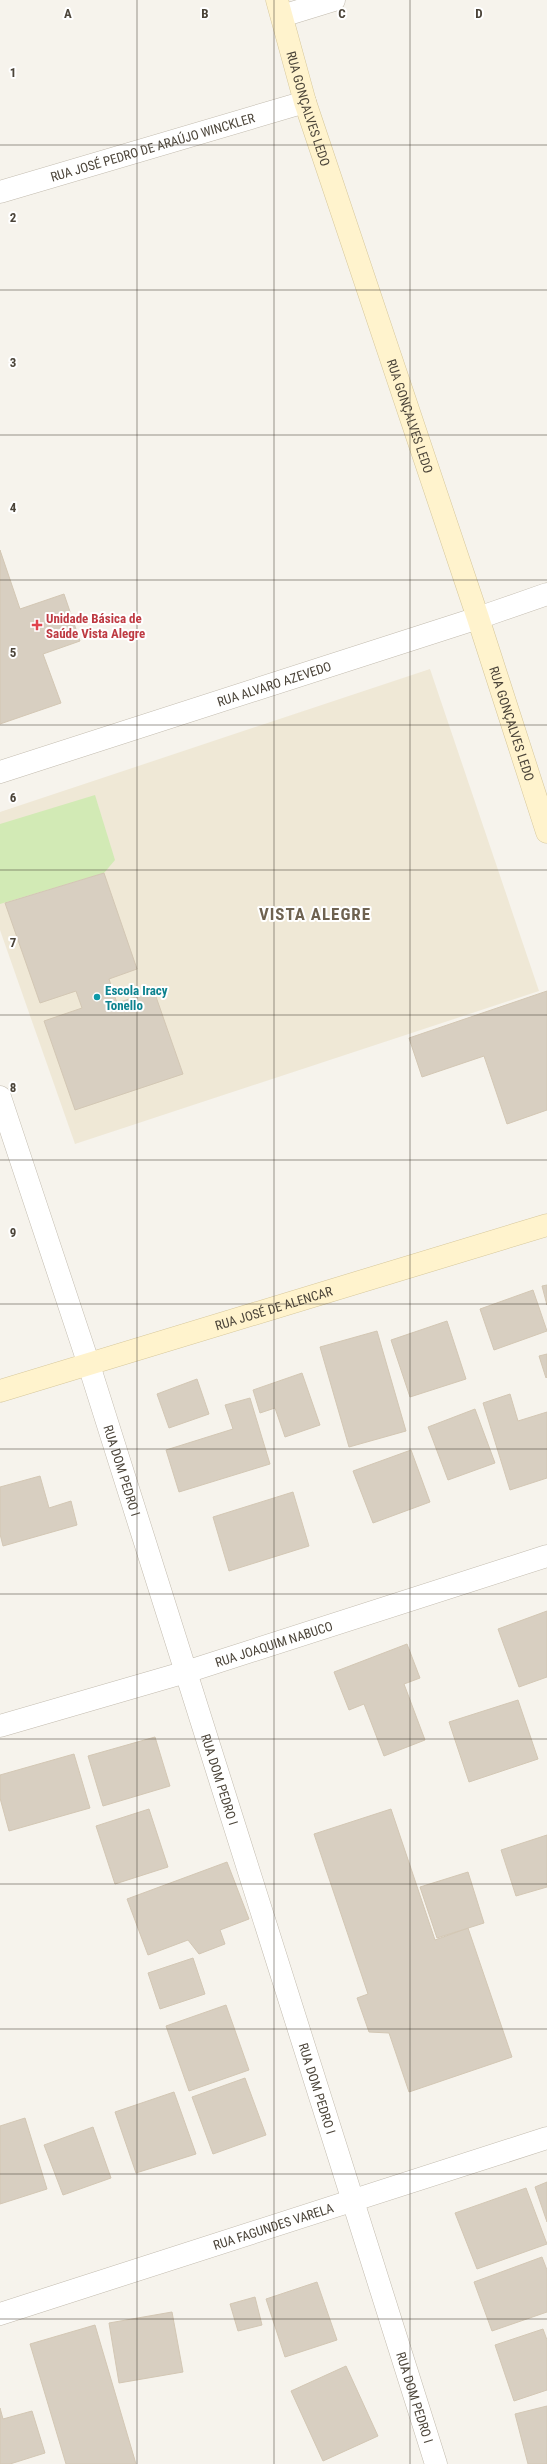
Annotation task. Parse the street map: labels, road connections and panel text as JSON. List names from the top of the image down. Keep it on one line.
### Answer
{"streets":{"street":["RUA GONÇALVES LEDO","RUA JOSÉ PEDRO DE ARAÚJO WINCKLER","RUA ALVARO AZEVEDO","RUA JOSÉ DE ALENCAR","RUA DOM PEDRO I","RUA JOAQUIM NABUCO","RUA FAGUNDES VARELA"]},"crossings":[["RUA GONÇALVES LEDO","RUA JOSÉ PEDRO DE ARAÚJO WINCKLER"],["RUA GONÇALVES LEDO","RUA ALVARO AZEVEDO"],["RUA JOSÉ DE ALENCAR","RUA DOM PEDRO I"],["RUA DOM PEDRO I","RUA JOAQUIM NABUCO"],["RUA DOM PEDRO I","RUA FAGUNDES VARELA"]],"districts":["VISTA ALEGRE"],"places":{"health":["Unidade Básica de Saúde Vista Alegre"],"other":["Escola Iracy Tonello"]},"grid":{"columns":["A","B","C","D"],"rows":["1","2","3","4","5","6","7","8","9"]}}
